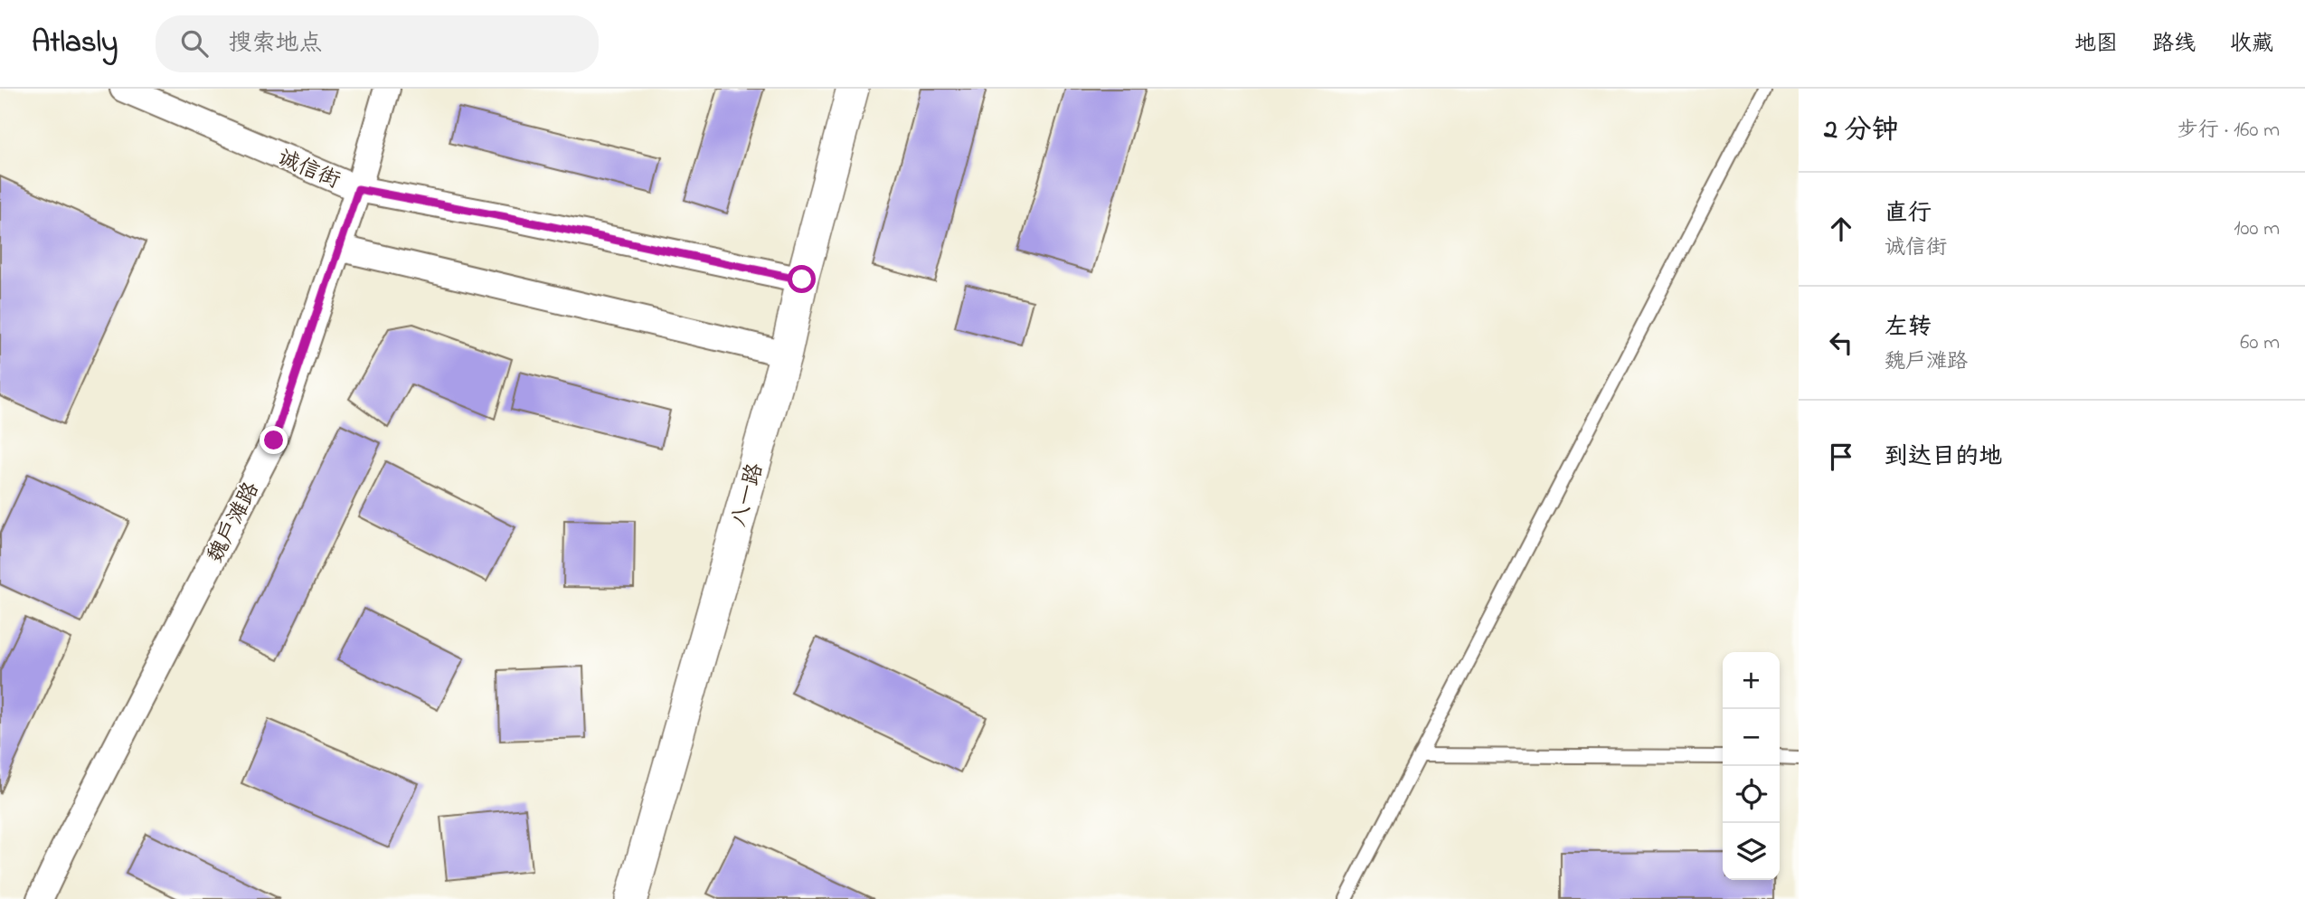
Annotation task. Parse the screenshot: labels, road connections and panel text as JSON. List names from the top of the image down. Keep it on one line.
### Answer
{"streets":{"street":["诚信街","八一路","魏户滩路"]},"crossings":[["诚信街","八一路"],["诚信街","魏户滩路"]],"page":{"header":"Atlasly","search":"搜索地点","nav":["地图","路线","收藏"],"heading":["2 分钟","步行 · 160 m"],"list":[["直行","诚信街","100 m"],["左转","魏户滩路","60 m"],"到达目的地"],"map_buttons":["+","−"]}}
